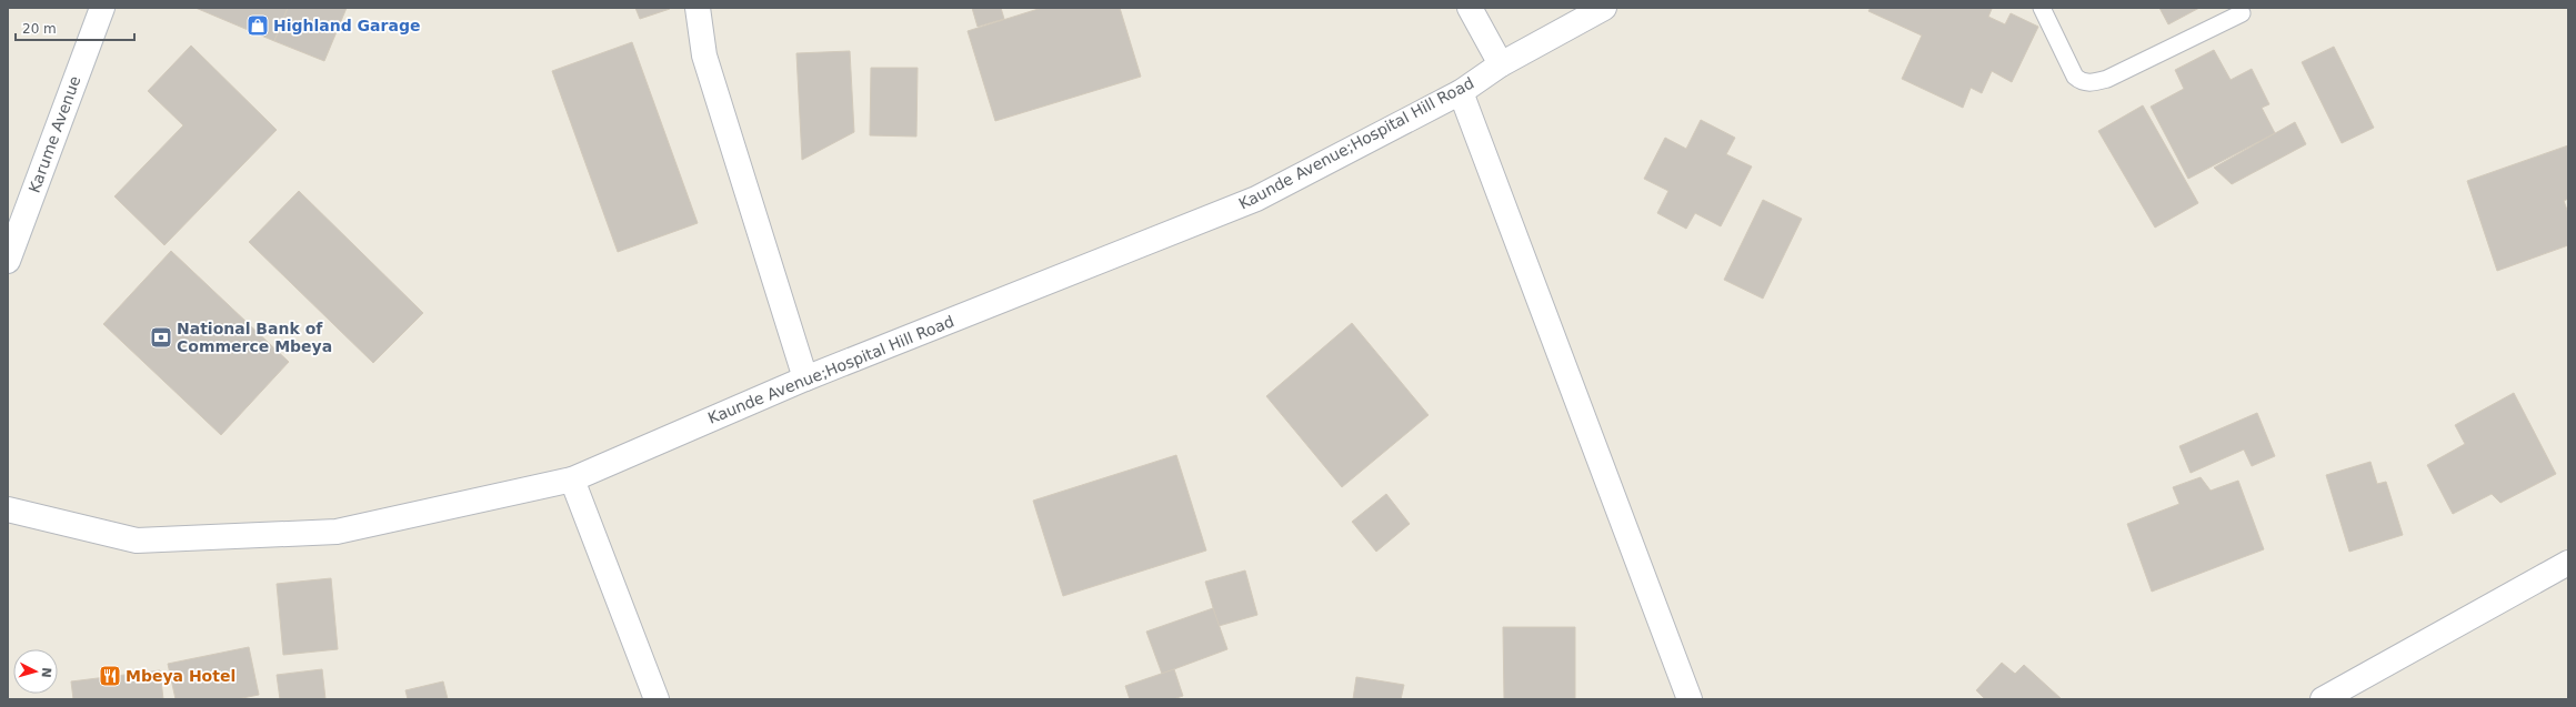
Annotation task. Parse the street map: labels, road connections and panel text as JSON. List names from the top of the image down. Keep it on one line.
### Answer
{"streets":{"street":["Karume Avenue","Kaunde Avenue;Hospital Hill Road"]},"places":{"shop":["Highland Garage"],"bank":["National Bank of Commerce Mbeya"],"restaurant":["Mbeya Hotel"]},"scale_bar":"20 m","north":"right"}
